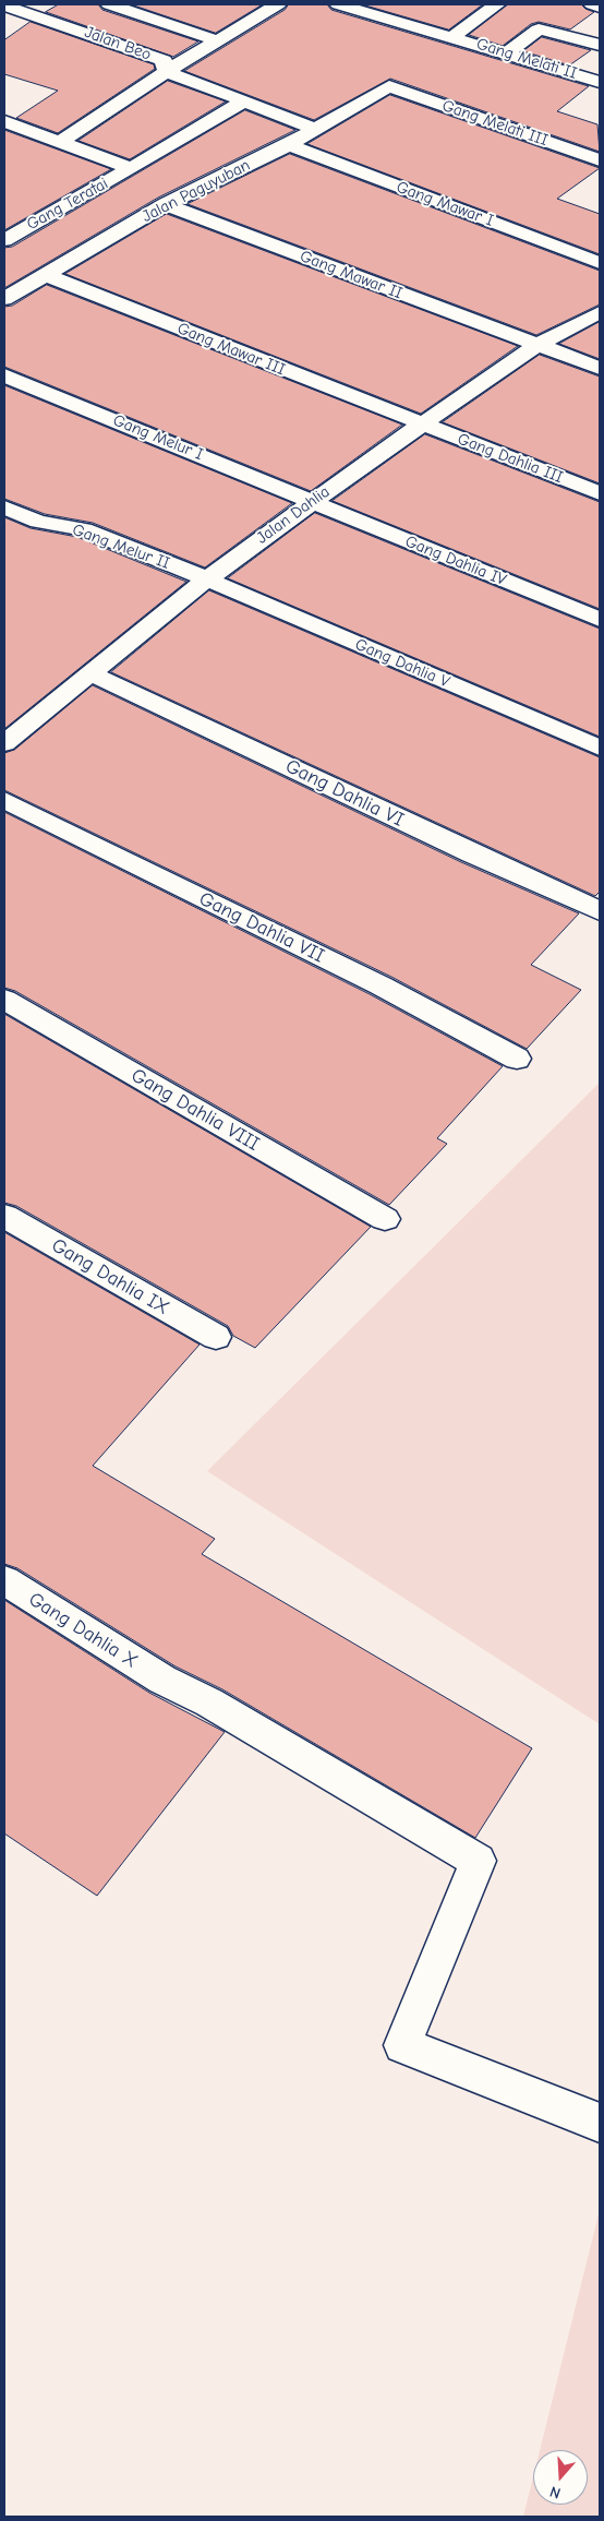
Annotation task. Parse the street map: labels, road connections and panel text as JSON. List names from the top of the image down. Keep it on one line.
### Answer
{"streets":{"street":["Jalan Beo","Gang Melati II","Gang Melati III","Jalan Paguyuban","Gang Teratai","Gang Mawar I","Gang Mawar II","Gang Mawar III","Gang Melur I","Gang Dahlia III","Jalan Dahlia","Gang Melur II","Gang Dahlia IV","Gang Dahlia V","Gang Dahlia VI","Gang Dahlia VII","Gang Dahlia VIII","Gang Dahlia IX","Gang Dahlia X"]},"crossings":[["Jalan Beo","Jalan Paguyuban"],["Jalan Beo","Gang Teratai"],["Gang Melati III","Jalan Paguyuban"],["Jalan Paguyuban","Gang Mawar I"],["Jalan Paguyuban","Gang Mawar II"],["Jalan Paguyuban","Gang Mawar III"],["Gang Mawar II","Jalan Dahlia"],["Gang Mawar III","Gang Dahlia III"],["Gang Mawar III","Jalan Dahlia"],["Gang Melur I","Jalan Dahlia"],["Gang Melur I","Gang Dahlia IV"],["Gang Dahlia III","Jalan Dahlia"],["Jalan Dahlia","Gang Melur II"],["Jalan Dahlia","Gang Dahlia IV"],["Jalan Dahlia","Gang Dahlia V"],["Jalan Dahlia","Gang Dahlia VI"],["Gang Melur II","Gang Dahlia V"]],"north":"bottom"}
